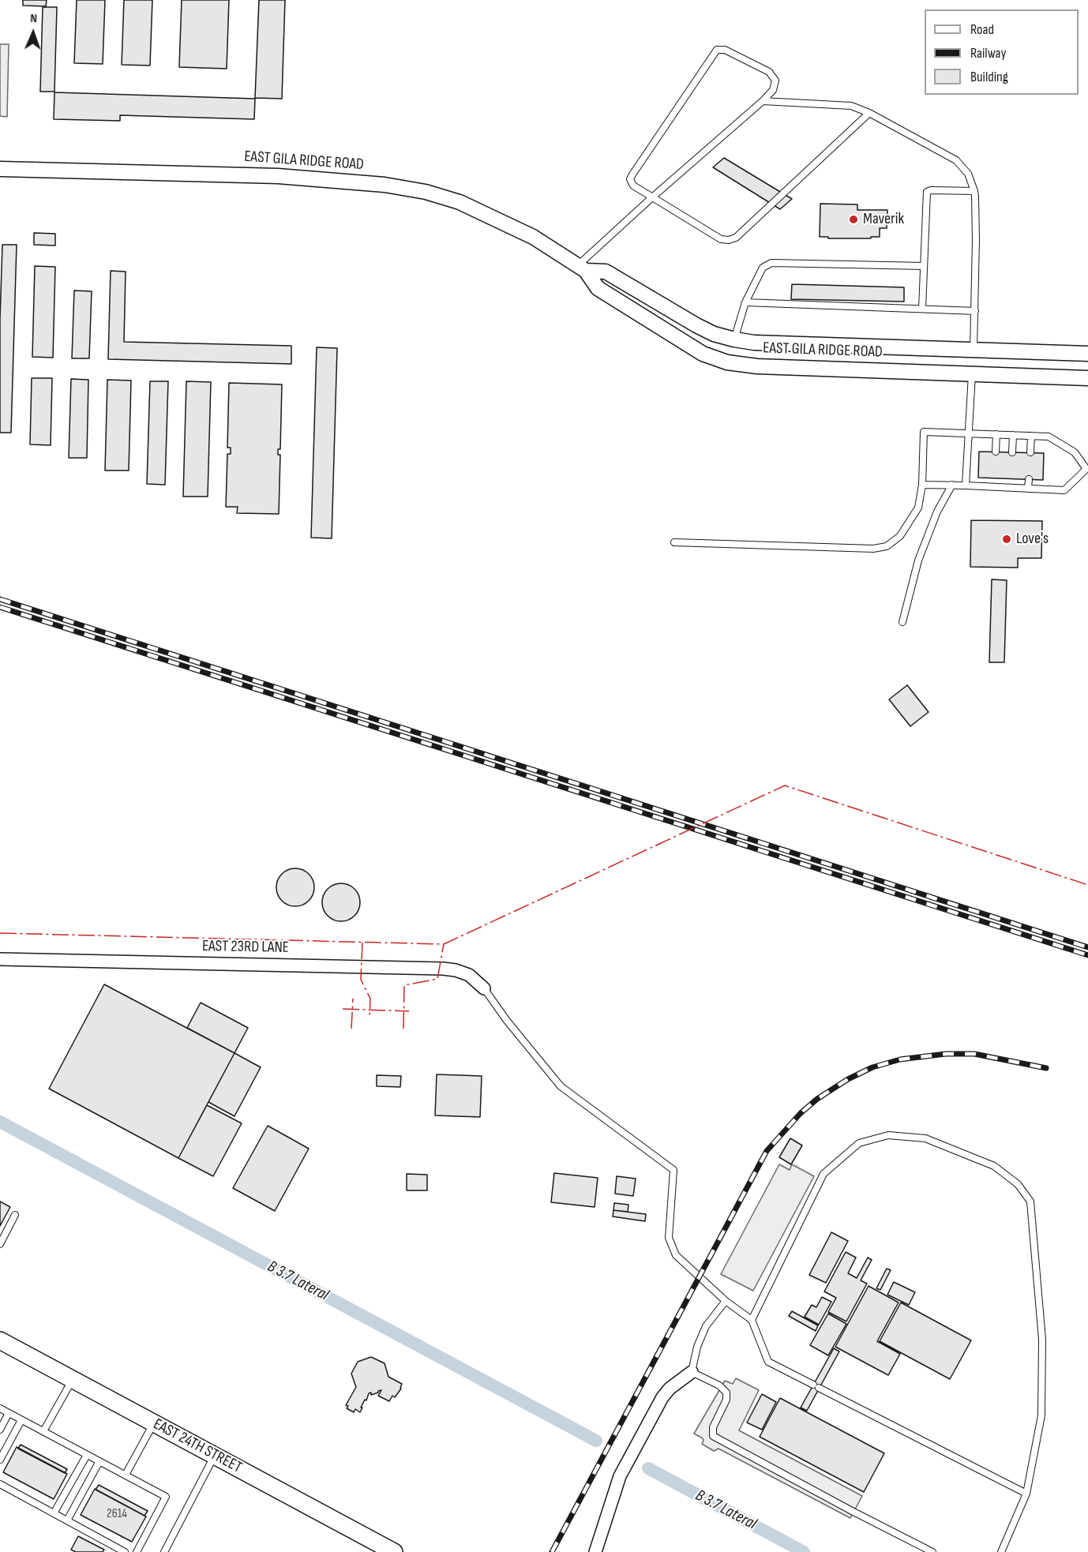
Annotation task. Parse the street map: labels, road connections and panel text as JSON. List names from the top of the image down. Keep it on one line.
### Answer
{"streets":{"main road":["EAST 24TH STREET"],"street":["EAST GILA RIDGE ROAD","EAST 23RD LANE"]},"water":["B 3.7 Lateral"],"places":["Maverik","Love's"],"house_numbers":["2614"],"legend":["Road","Railway","Building"],"north":"top"}
